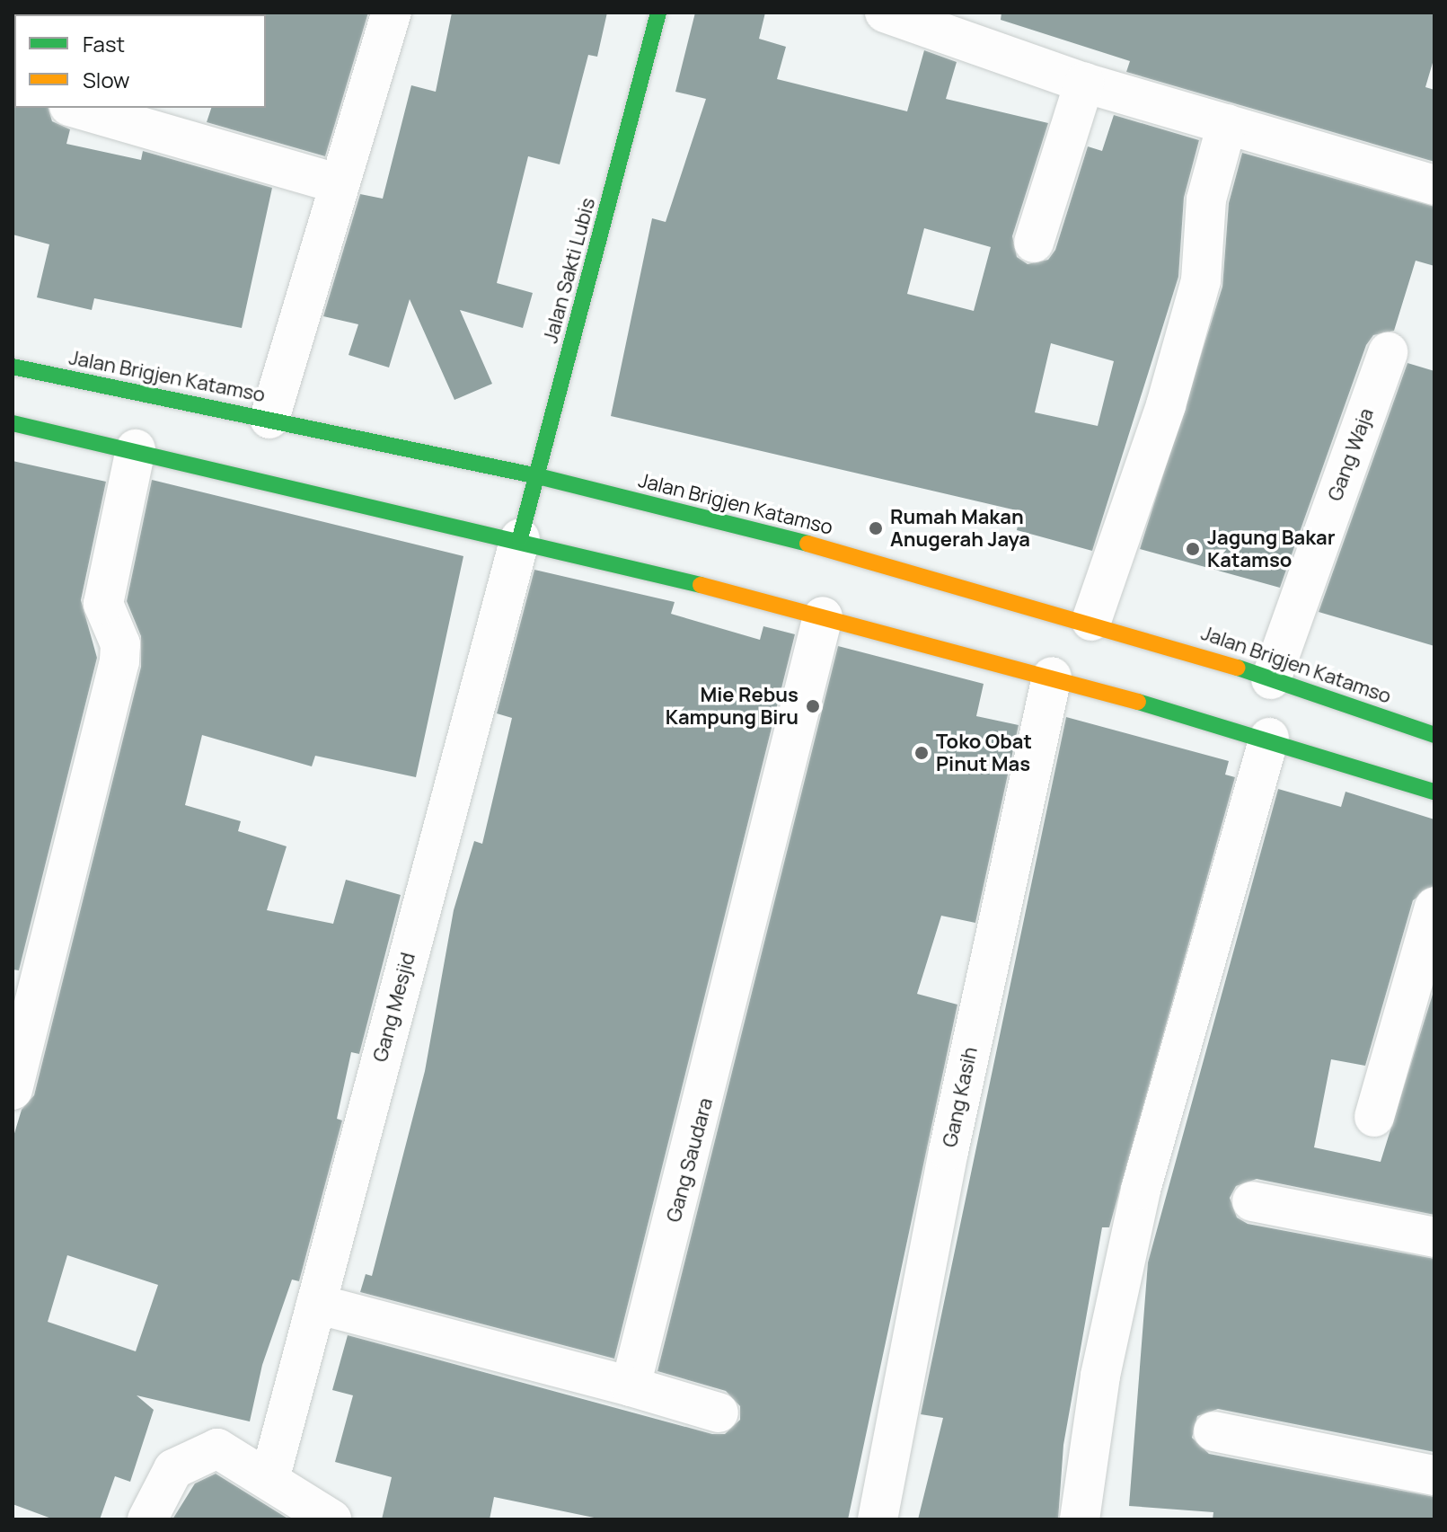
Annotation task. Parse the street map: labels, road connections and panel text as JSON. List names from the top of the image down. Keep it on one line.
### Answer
{"streets":{"main road":["Jalan Sakti Lubis","Jalan Brigjen Katamso"],"street":["Gang Waja","Gang Mesjid","Gang Kasih","Gang Saudara"]},"crossings":[["Jalan Sakti Lubis","Jalan Brigjen Katamso"],["Jalan Sakti Lubis","Gang Mesjid"],["Jalan Brigjen Katamso","Gang Waja"]],"places":["Rumah Makan Anugerah Jaya","Jagung Bakar Katamso","Mie Rebus Kampung Biru","Toko Obat Pinut Mas"],"legend":["Fast","Slow"]}
